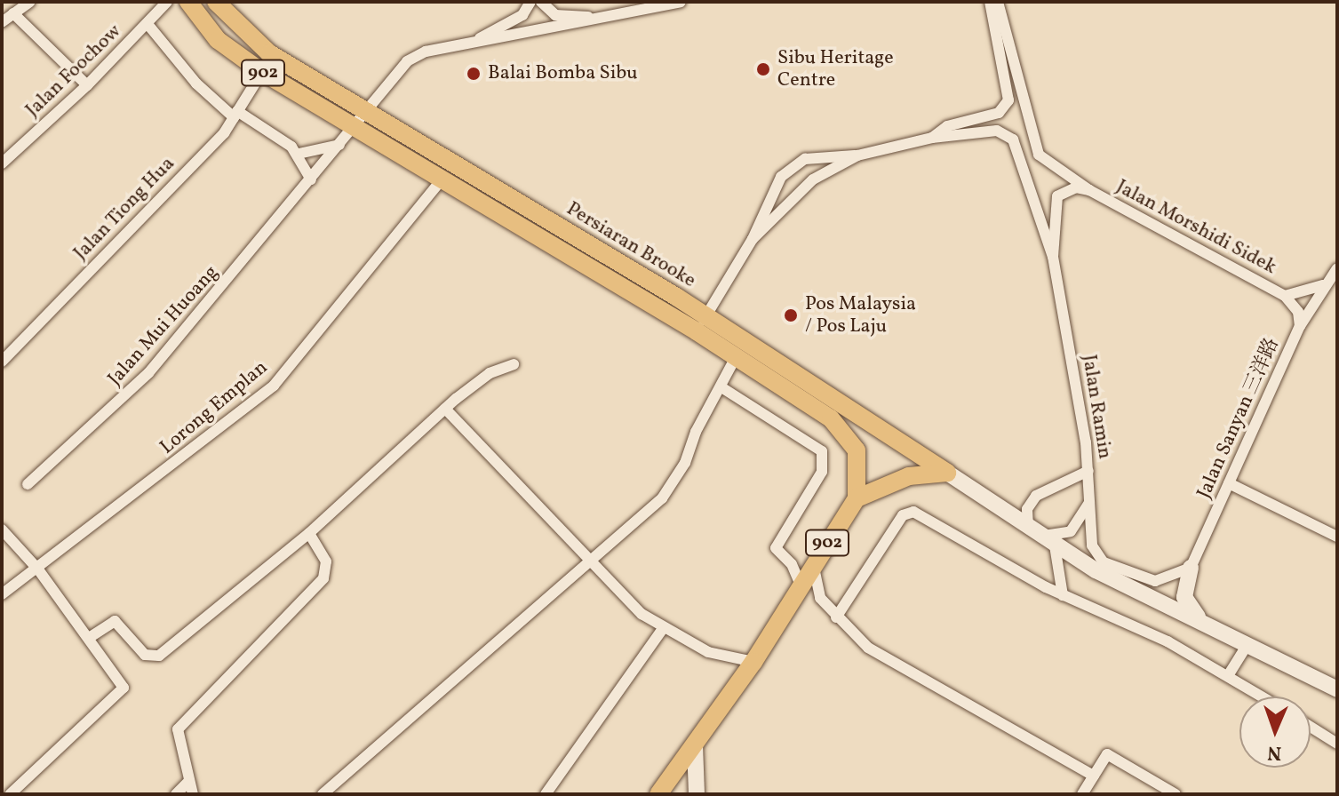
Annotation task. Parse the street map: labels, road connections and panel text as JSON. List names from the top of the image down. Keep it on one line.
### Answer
{"streets":{"main road":["902","Persiaran Brooke"],"street":["Jalan Foochow","Jalan Tiong Hua","Jalan Morshidi Sidek","Jalan Mui Huoang","Jalan Ramin","Lorong Emplan","Jalan Sanyan 三洋路"]},"crossings":[["902","Persiaran Brooke"],["Jalan Tiong Hua","Persiaran Brooke"],["Jalan Morshidi Sidek","Jalan Ramin"],["Persiaran Brooke","Jalan Mui Huoang"],["Persiaran Brooke","Lorong Emplan"],["Jalan Ramin","Jalan Sanyan 三洋路"]],"places":["Sibu Heritage Centre","Balai Bomba Sibu","Pos Malaysia / Pos Laju"],"north":"bottom"}
